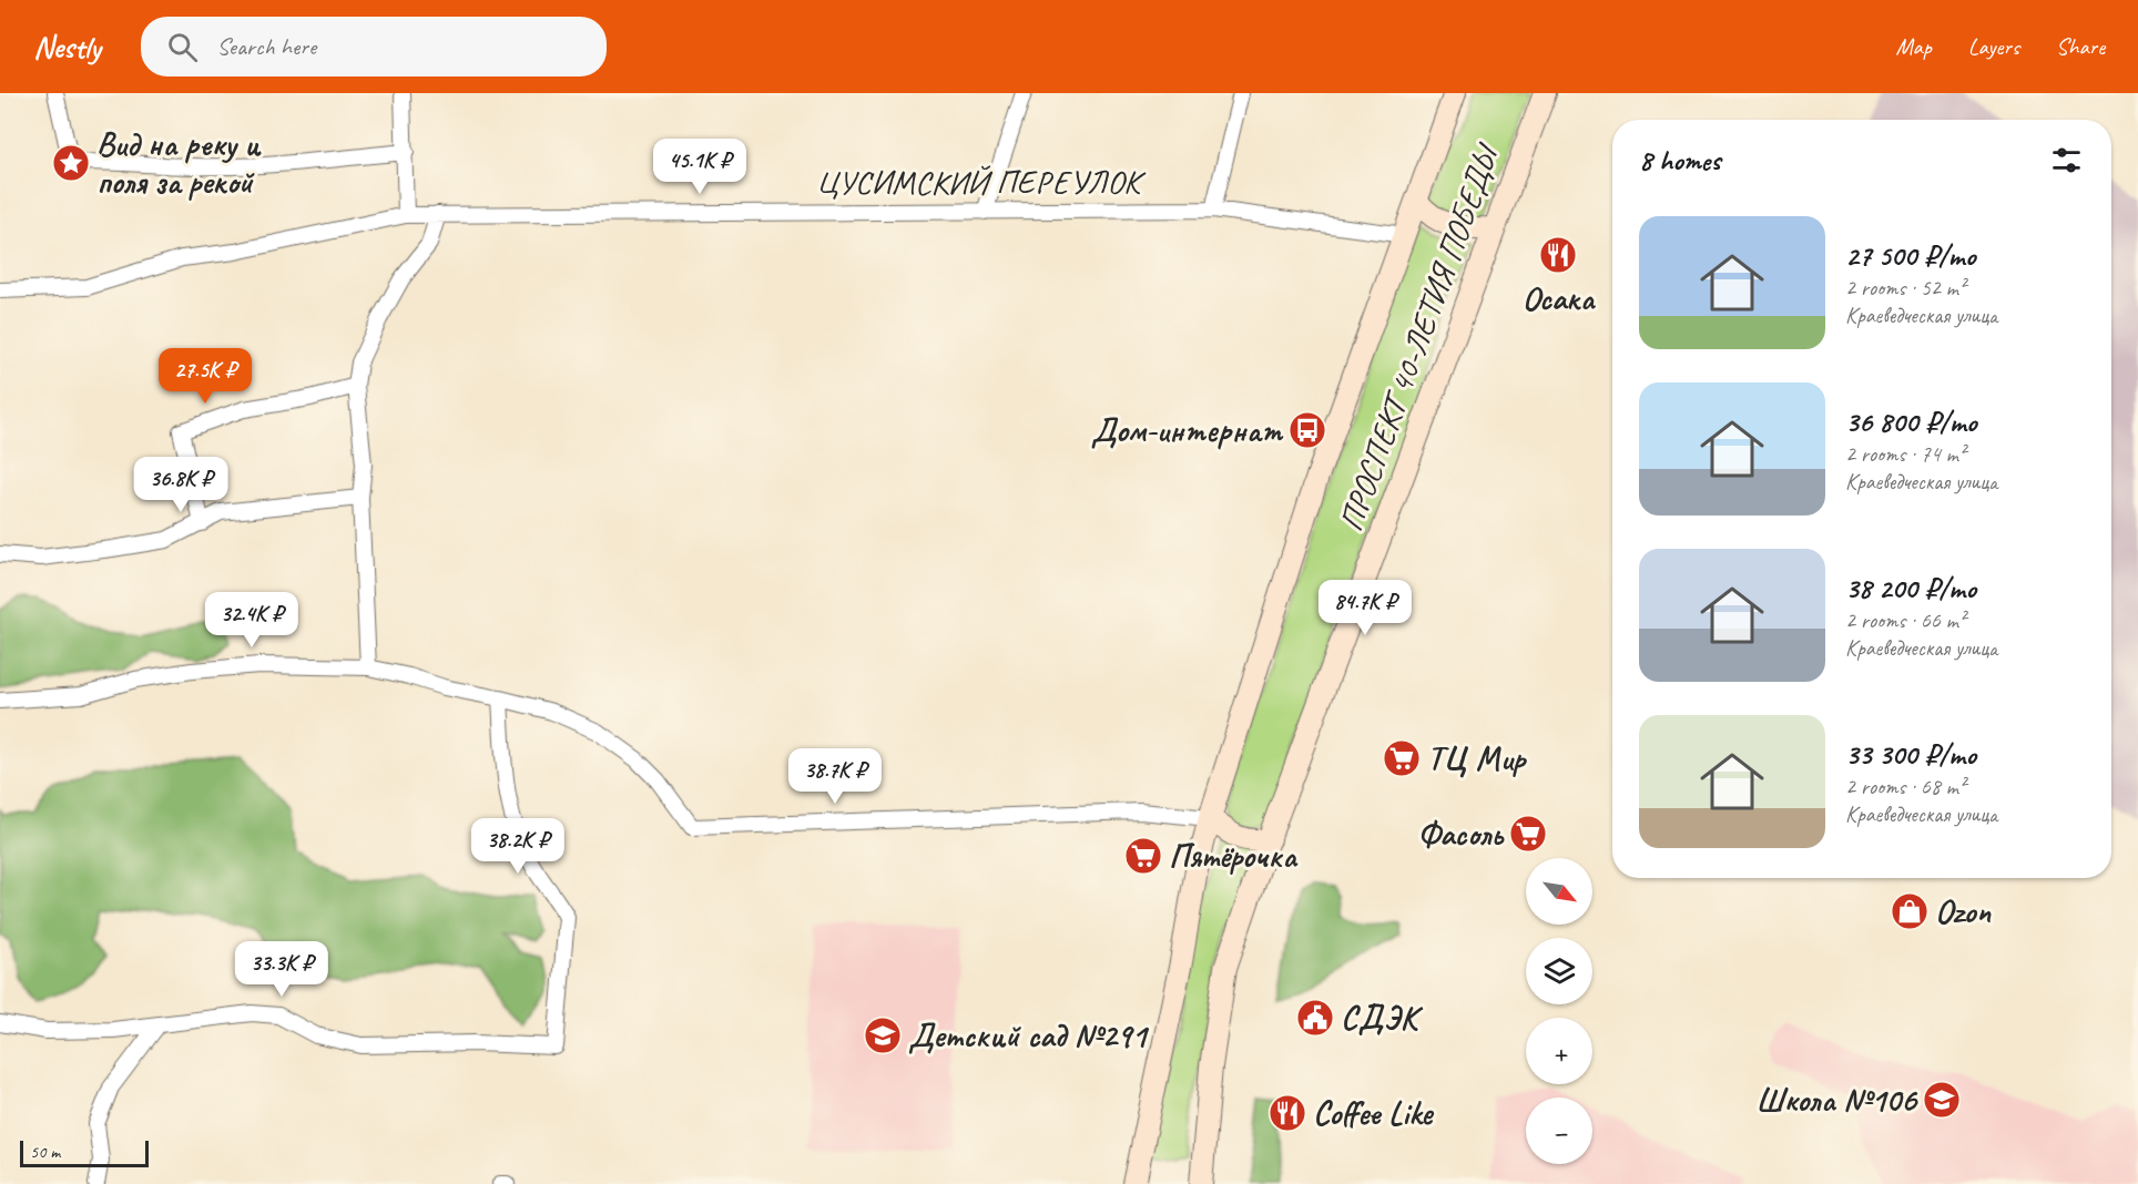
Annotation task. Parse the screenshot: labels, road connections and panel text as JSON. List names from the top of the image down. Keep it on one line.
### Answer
{"streets":{"main road":["ПРОСПЕКТ 40-ЛЕТИЯ ПОБЕДЫ"],"street":["ЦУСИМСКИЙ ПЕРЕУЛОК"]},"crossings":[["ЦУСИМСКИЙ ПЕРЕУЛОК","ПРОСПЕКТ 40-ЛЕТИЯ ПОБЕДЫ"]],"places":{"place":["Вид на реку и поля за рекой"],"restaurant":["Осака","Coffee Like"],"bus stop":["Дом-интернат"],"supermarket":["ТЦ Мир","Фасоль","Пятёрочка"],"shop":["Ozon"],"public building":["СДЭК"],"school or university":["Детский сад №291","Школа №106"]},"scale_bar":"50 m","north":"bottom right","page":{"header":"Nestly","search":"Search here","nav":["Map","Layers","Share"],"heading":"8 homes","price":["45.1K ₽","27.5K ₽","36.8K ₽","84.7K ₽","32.4K ₽","38.7K ₽","38.2K ₽","33.3K ₽"],"list":[{"name":"27 500 ₽/mo","note":"2 rooms · 52 m² · Краеведческая улица"},{"name":"36 800 ₽/mo","note":"2 rooms · 74 m² · Краеведческая улица"},{"name":"38 200 ₽/mo","note":"2 rooms · 66 m² · Краеведческая улица"},{"name":"33 300 ₽/mo","note":"2 rooms · 68 m² · Краеведческая улица"}],"map_buttons":["+","−"],"scale":"50 m"}}
